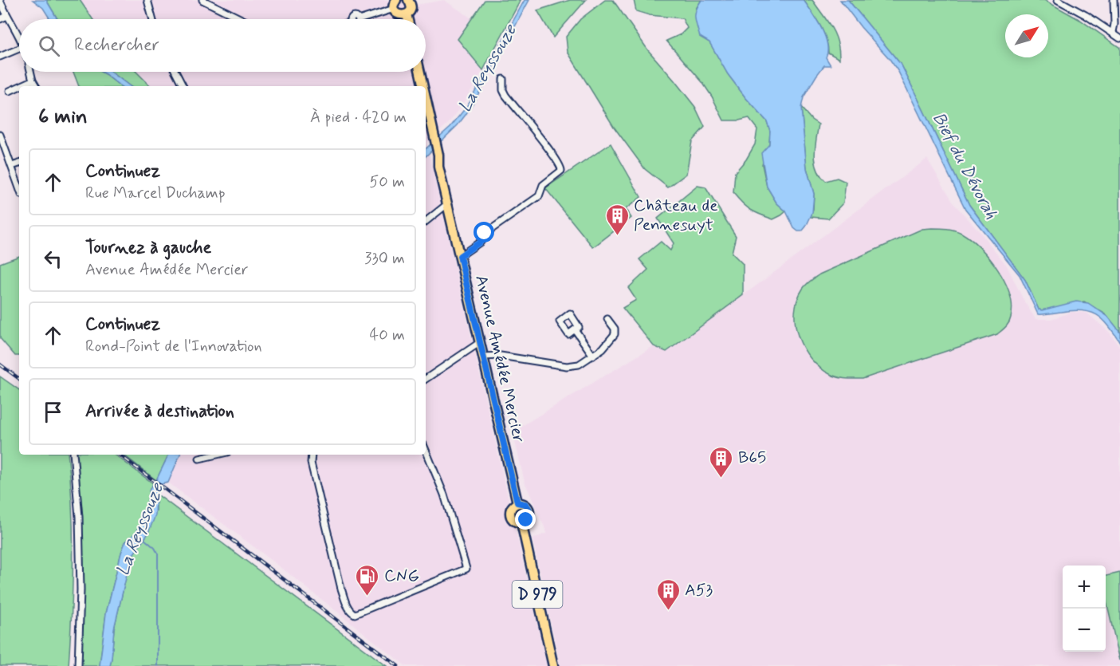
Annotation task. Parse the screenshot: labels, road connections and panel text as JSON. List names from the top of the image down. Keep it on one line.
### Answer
{"streets":{"main road":["Avenue Amédée Mercier","D 979"]},"crossings":[["Avenue Amédée Mercier","D 979"]],"water":["La Reyssouze","Bief du Dévorah"],"places":{"building":["Château de Pennesuyt","B65","A53"],"fuel station":["CNG"]},"north":"top right","page":{"search":"Rechercher","heading":["6 min","À pied · 420 m"],"list":[["Continuez","Rue Marcel Duchamp","50 m"],["Tournez à gauche","Avenue Amédée Mercier","330 m"],["Continuez","Rond-Point de l'Innovation","40 m"],"Arrivée à destination"],"map_buttons":["+","−"]}}
